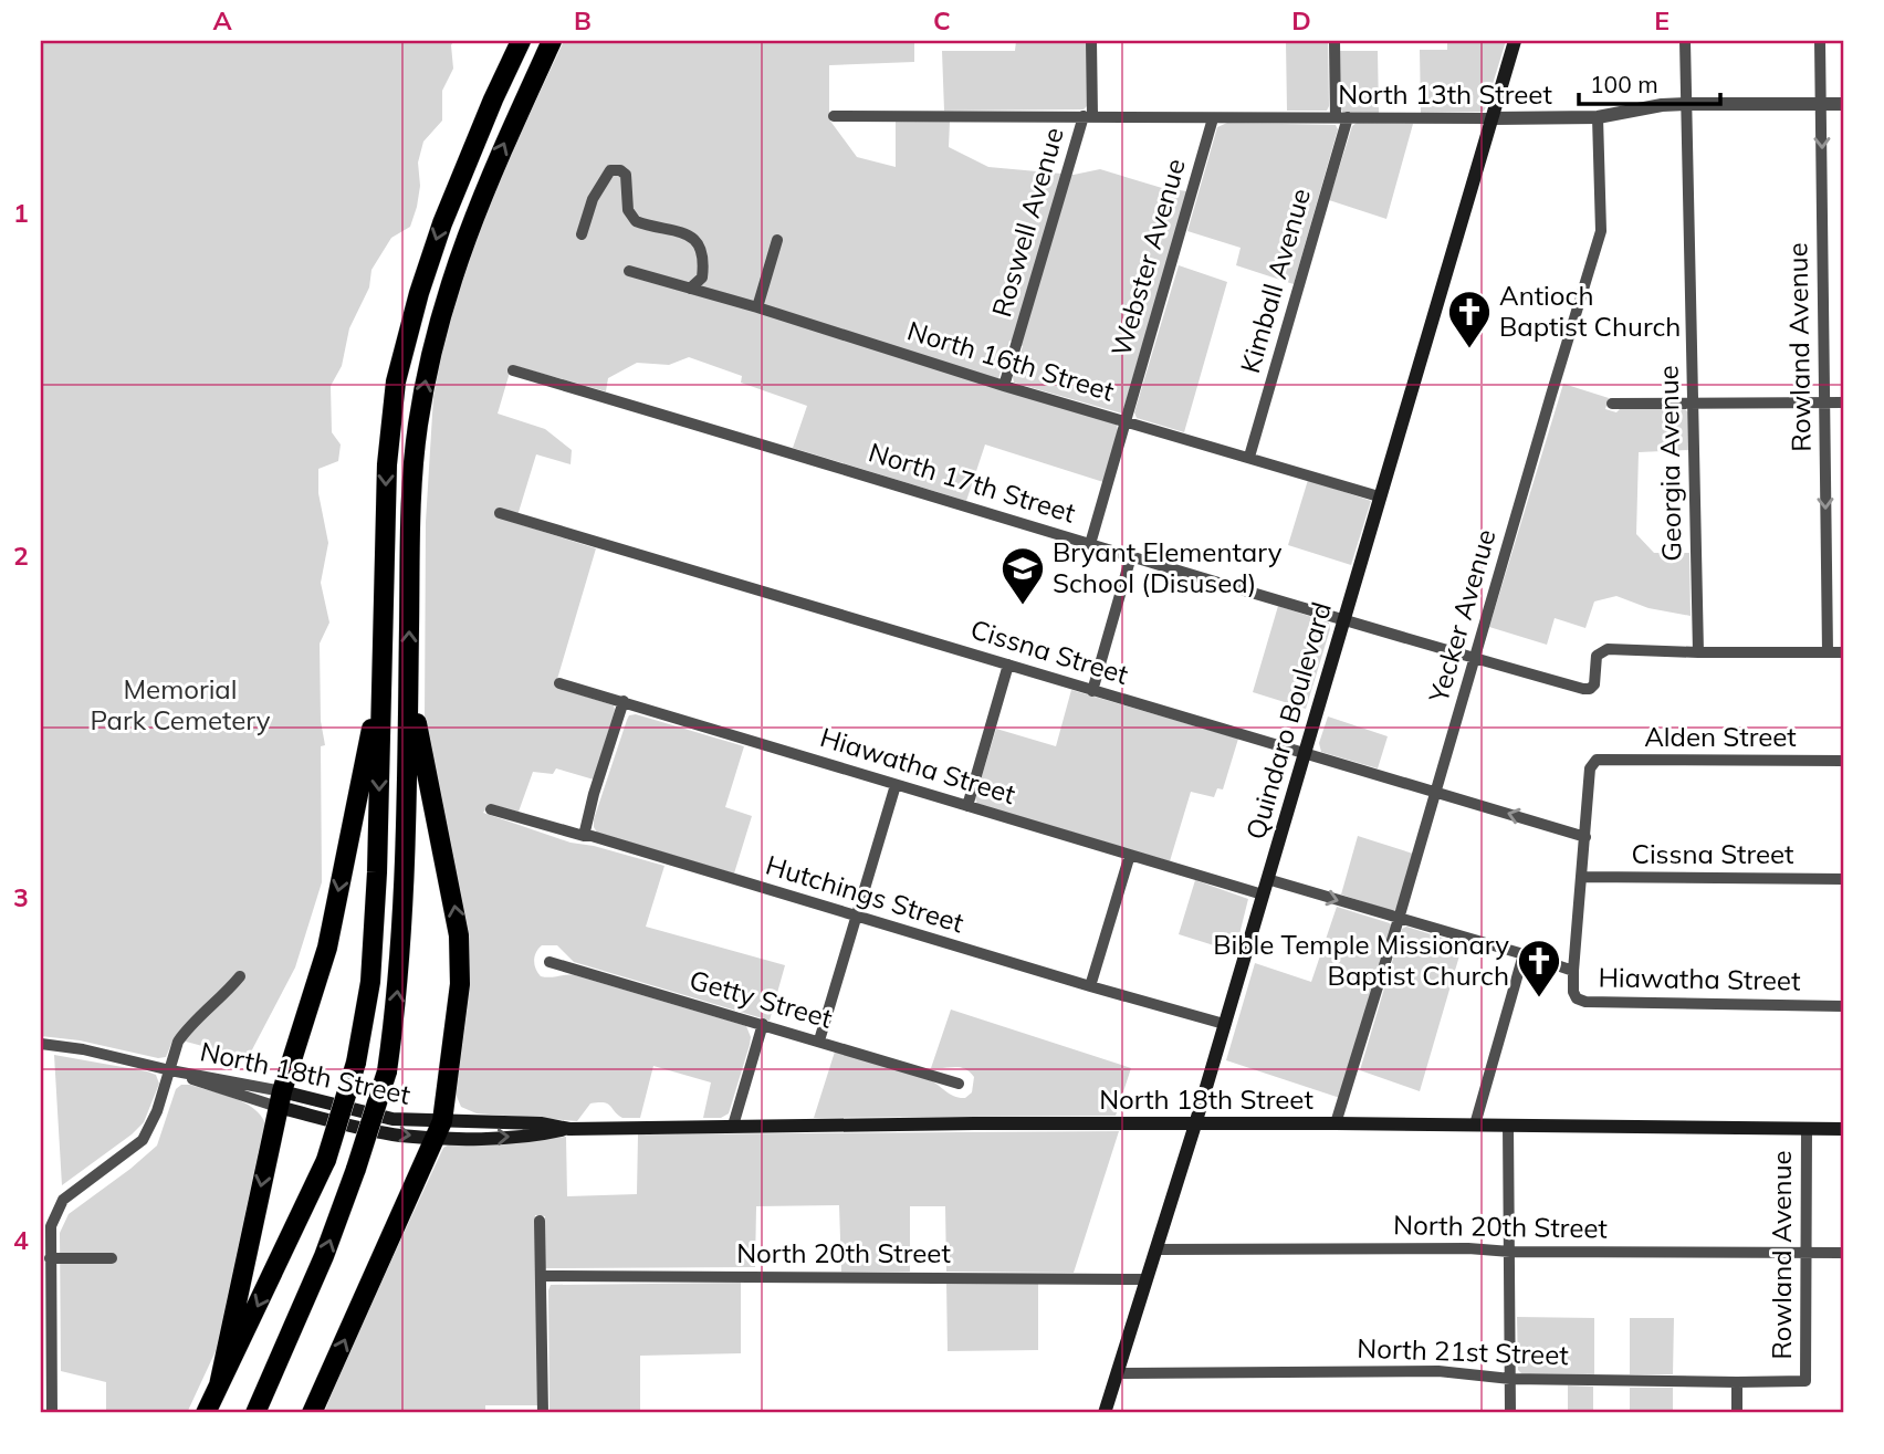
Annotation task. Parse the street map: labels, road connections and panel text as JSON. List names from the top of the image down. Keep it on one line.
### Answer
{"streets":{"main road":["Quindaro Boulevard","North 18th Street"],"street":["North 13th Street","Roswell Avenue","Webster Avenue","Kimball Avenue","Rowland Avenue","North 16th Street","Georgia Avenue","North 17th Street","Yecker Avenue","Cissna Street","Alden Street","Hiawatha Street","Hutchings Street","Getty Street","North 20th Street","North 21st Street"]},"crossings":[["North 13th Street","Roswell Avenue"],["North 13th Street","Webster Avenue"],["North 13th Street","Kimball Avenue"],["North 13th Street","Rowland Avenue"],["North 13th Street","Georgia Avenue"],["North 13th Street","Yecker Avenue"],["North 13th Street","Quindaro Boulevard"],["Roswell Avenue","North 16th Street"],["Webster Avenue","North 16th Street"],["Webster Avenue","North 17th Street"],["Kimball Avenue","North 16th Street"],["Rowland Avenue","North 17th Street"],["Rowland Avenue","North 18th Street"],["Rowland Avenue","North 20th Street"],["Rowland Avenue","North 21st Street"],["North 16th Street","Quindaro Boulevard"],["Georgia Avenue","North 17th Street"],["North 17th Street","Yecker Avenue"],["North 17th Street","Quindaro Boulevard"],["Yecker Avenue","Cissna Street"],["Yecker Avenue","Hiawatha Street"],["Yecker Avenue","North 18th Street"],["Cissna Street","Quindaro Boulevard"],["Cissna Street","Alden Street"],["Quindaro Boulevard","Hiawatha Street"],["Quindaro Boulevard","Hutchings Street"],["Quindaro Boulevard","North 18th Street"],["Quindaro Boulevard","North 20th Street"],["Quindaro Boulevard","North 21st Street"]],"one_way":["Rowland Avenue"],"parks":["Memorial Park Cemetery"],"places":{"church":["Antioch Baptist Church","Bible Temple Missionary Baptist Church"],"school or university":["Bryant Elementary School (Disused)"]},"scale_bar":"100 m","grid":{"columns":["A","B","C","D","E"],"rows":["1","2","3","4"]}}
